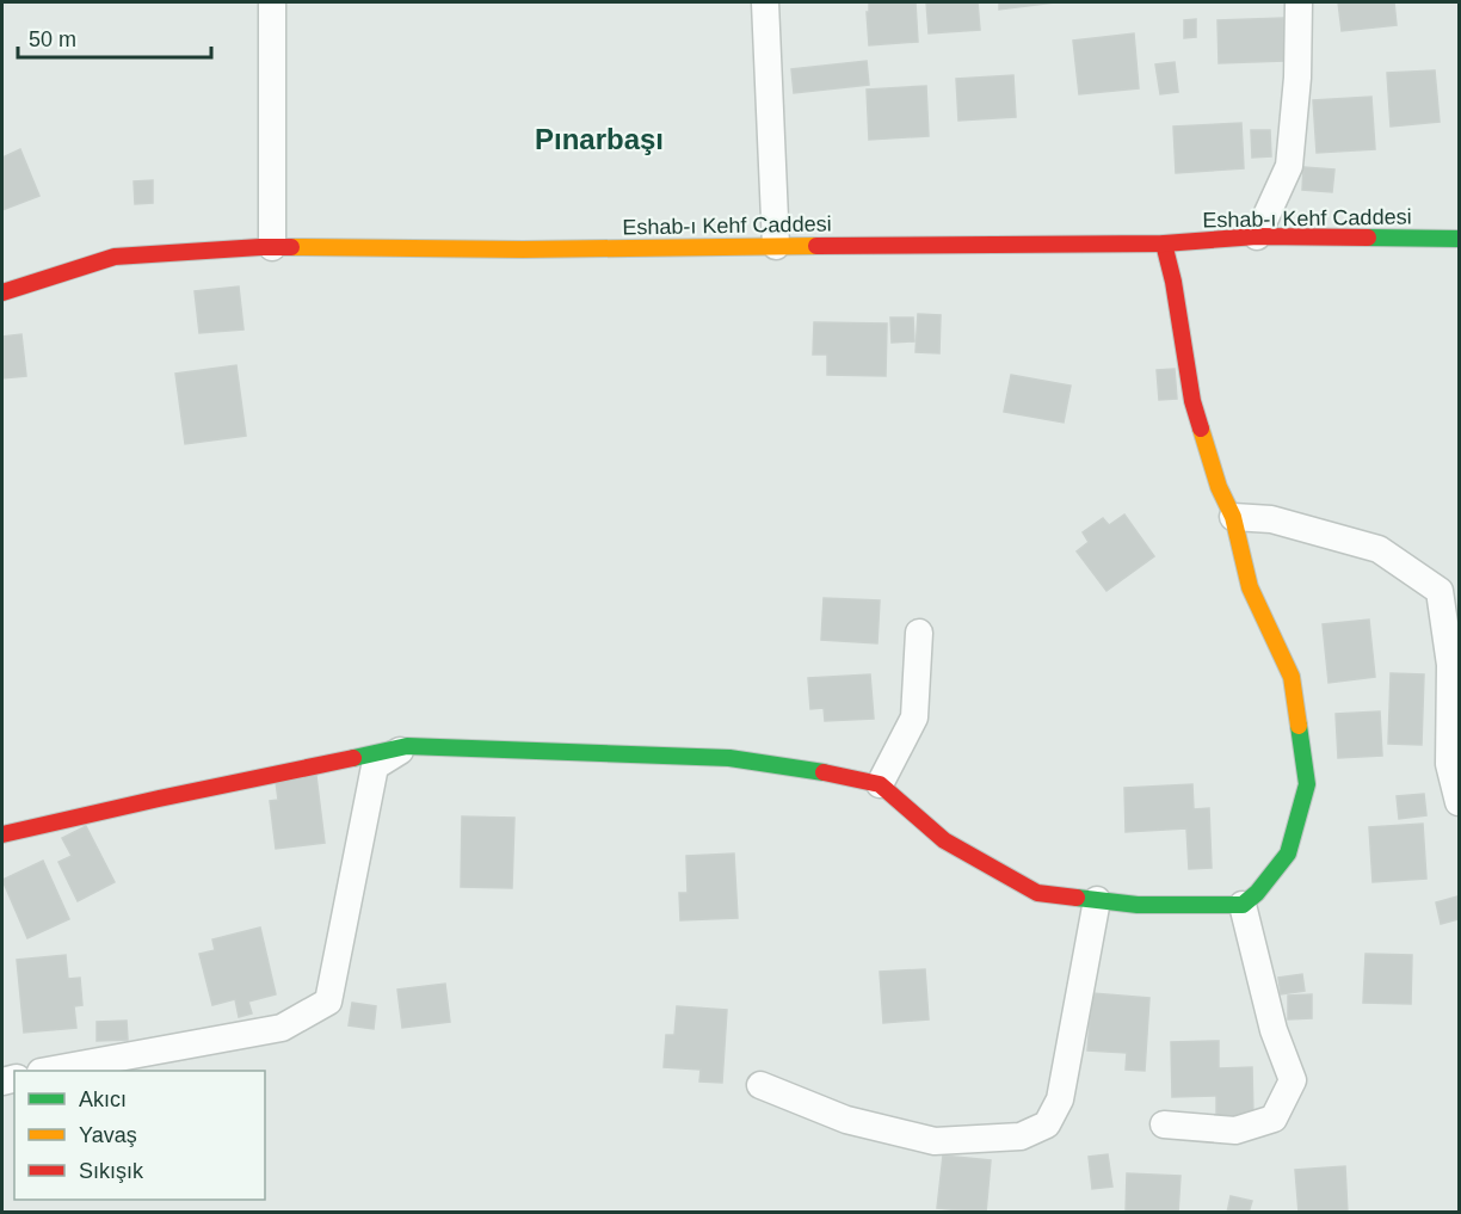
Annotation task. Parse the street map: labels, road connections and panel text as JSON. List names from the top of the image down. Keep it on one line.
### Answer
{"streets":{"street":["Eshab-ı Kehf Caddesi"]},"districts":["Pınarbaşı"],"legend":["Akıcı","Yavaş","Sıkışık"],"scale_bar":"50 m"}
